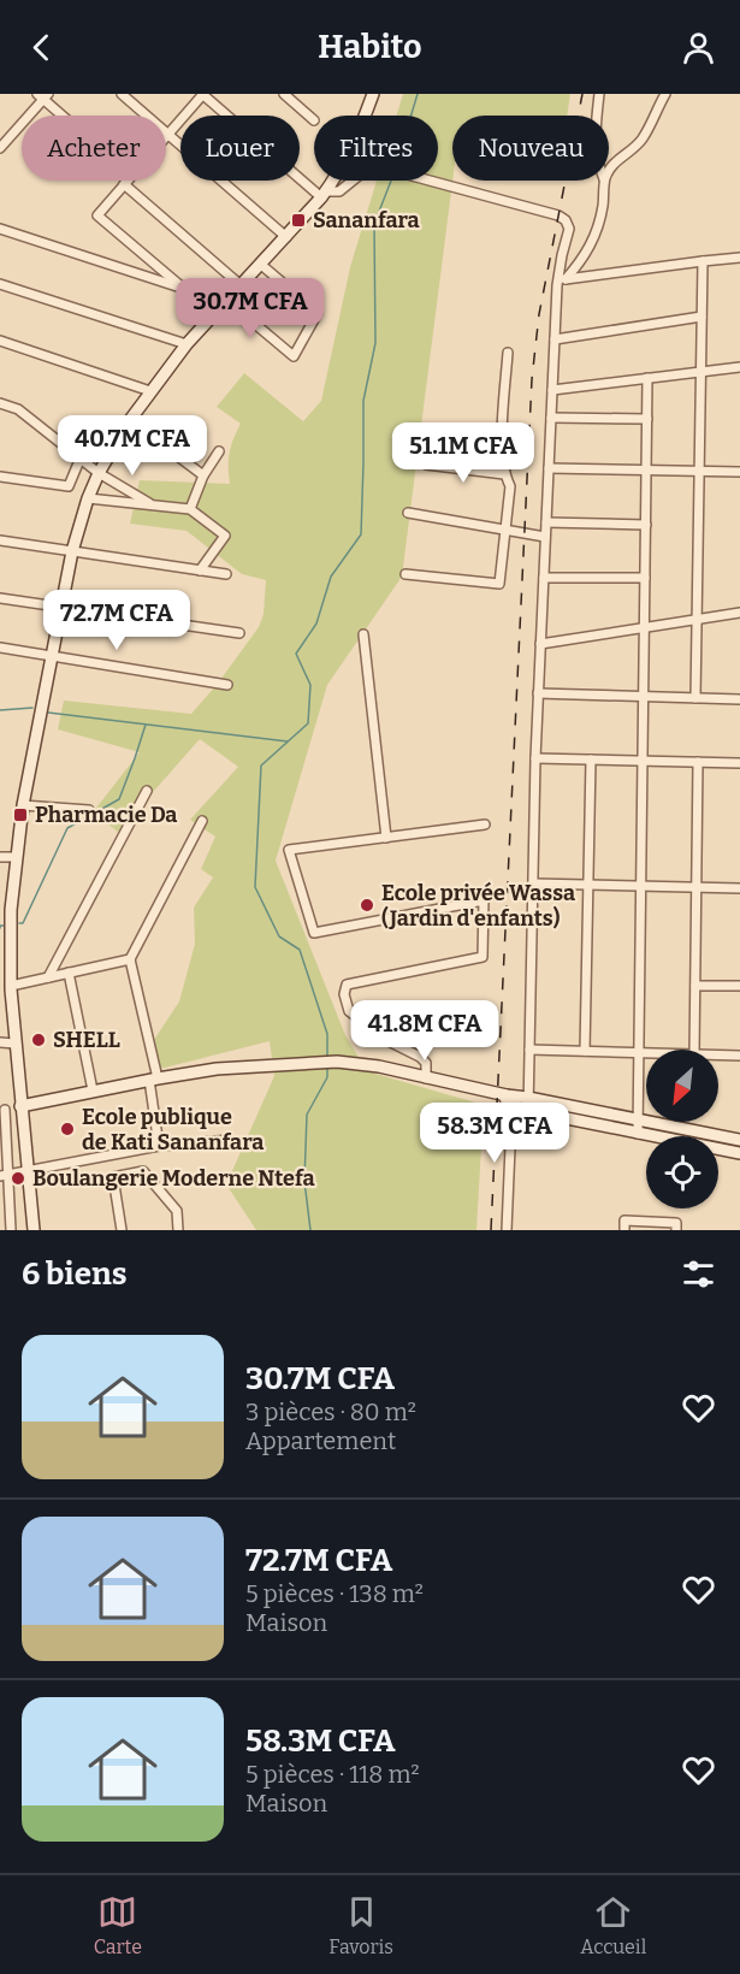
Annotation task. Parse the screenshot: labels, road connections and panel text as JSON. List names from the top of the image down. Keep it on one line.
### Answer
{"places":{"transit":["Sananfara","Pharmacie Da"],"other":["Ecole privée Wassa (Jardin d'enfants)","SHELL","Ecole publique de Kati Sananfara","Boulangerie Moderne Ntefa"]},"north":"bottom left","page":{"header":"Habito","chip":["Acheter","Louer","Filtres","Nouveau"],"price":["30.7M CFA","40.7M CFA","51.1M CFA","72.7M CFA","41.8M CFA","58.3M CFA"],"heading":"6 biens","list":[{"name":"30.7M CFA","note":"3 pièces · 80 m² · Appartement"},{"name":"72.7M CFA","note":"5 pièces · 138 m² · Maison"},{"name":"58.3M CFA","note":"5 pièces · 118 m² · Maison"}],"tabs":["Carte","Favoris","Accueil"]}}
